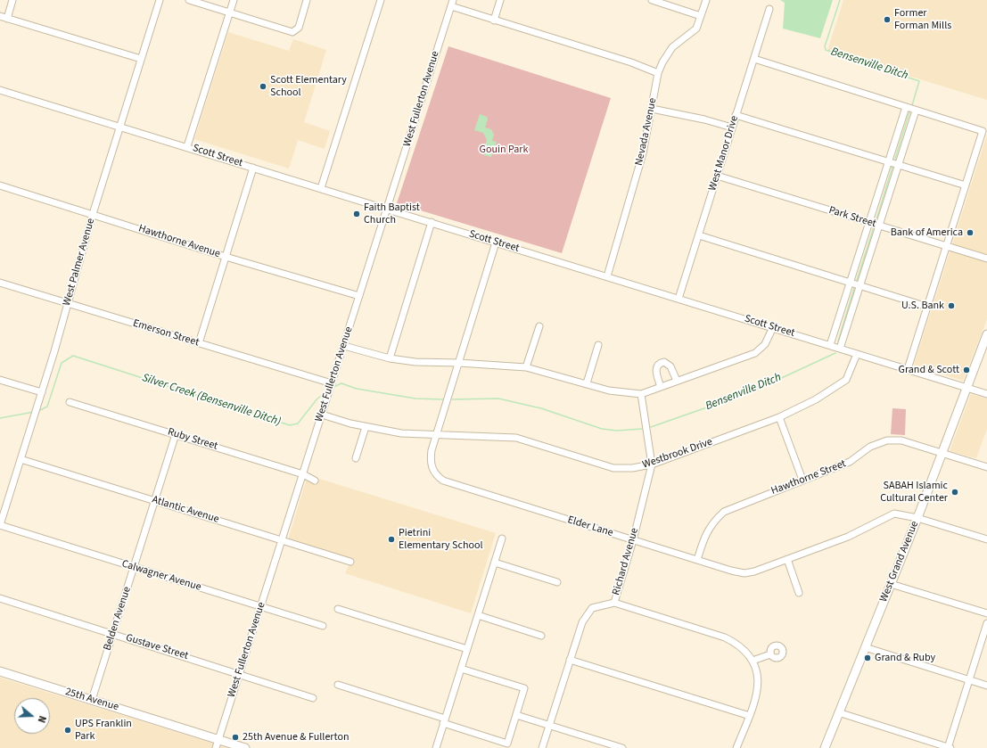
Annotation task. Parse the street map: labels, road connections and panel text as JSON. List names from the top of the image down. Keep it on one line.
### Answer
{"streets":{"main road":["West Grand Avenue","25th Avenue"],"street":["West Fullerton Avenue","Nevada Avenue","West Manor Drive","Scott Street","Park Street","Hawthorne Avenue","West Palmer Avenue","Emerson Street","Ruby Street","Westbrook Drive","Hawthorne Street","Atlantic Avenue","Elder Lane","Richard Avenue","Calwagner Avenue","Belden Avenue","Gustave Street"]},"crossings":[["West Fullerton Avenue","Scott Street"],["West Fullerton Avenue","Hawthorne Avenue"],["West Fullerton Avenue","Emerson Street"],["West Fullerton Avenue","Ruby Street"],["West Fullerton Avenue","Westbrook Drive"],["West Fullerton Avenue","Atlantic Avenue"],["West Fullerton Avenue","Calwagner Avenue"],["West Fullerton Avenue","Gustave Street"],["West Fullerton Avenue","25th Avenue"],["Nevada Avenue","Scott Street"],["West Manor Drive","Scott Street"],["West Manor Drive","Park Street"],["Scott Street","West Palmer Avenue"],["Scott Street","Westbrook Drive"],["Scott Street","Elder Lane"],["Scott Street","West Grand Avenue"],["Hawthorne Avenue","West Palmer Avenue"],["West Palmer Avenue","Emerson Street"],["West Palmer Avenue","Atlantic Avenue"],["West Palmer Avenue","Calwagner Avenue"],["Ruby Street","Belden Avenue"],["Westbrook Drive","Elder Lane"],["Westbrook Drive","Richard Avenue"],["Hawthorne Street","Elder Lane"],["Hawthorne Street","West Grand Avenue"],["Atlantic Avenue","Belden Avenue"],["Elder Lane","Richard Avenue"],["Elder Lane","West Grand Avenue"],["Calwagner Avenue","Belden Avenue"],["Belden Avenue","Gustave Street"],["Belden Avenue","25th Avenue"]],"water":["Bensenville Ditch","Silver Creek (Bensenville Ditch)"],"parks":["Gouin Park"],"places":["Former Forman Mills","Scott Elementary School","Faith Baptist Church","Bank of America","U.S. Bank","Grand & Scott","SABAH Islamic Cultural Center","Pietrini Elementary School","Grand & Ruby","UPS Franklin Park","25th Avenue & Fullerton"],"north":"right"}
